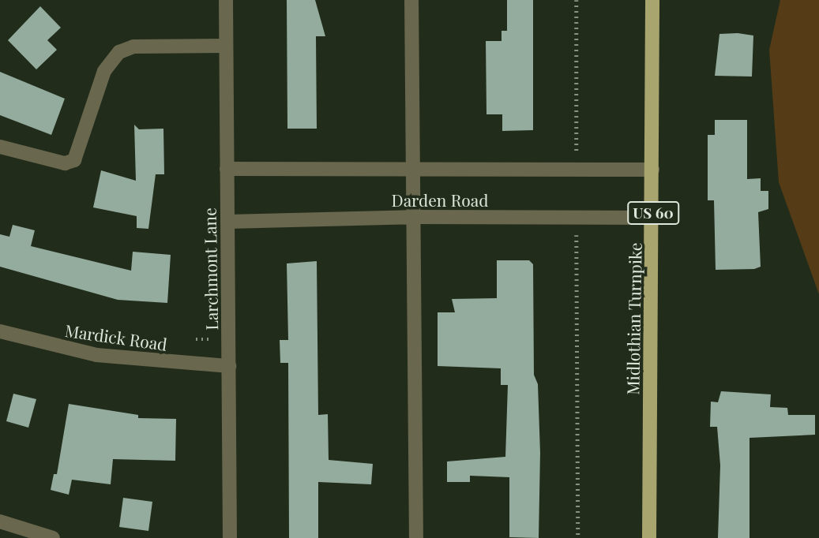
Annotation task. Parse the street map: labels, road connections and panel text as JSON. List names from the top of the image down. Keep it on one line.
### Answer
{"streets":{"main road":["US 60","Midlothian Turnpike"],"street":["Darden Road","Larchmont Lane","Mardick Road"]},"crossings":[["Darden Road","Larchmont Lane"],["Darden Road","Midlothian Turnpike"],["Larchmont Lane","Mardick Road"]]}
